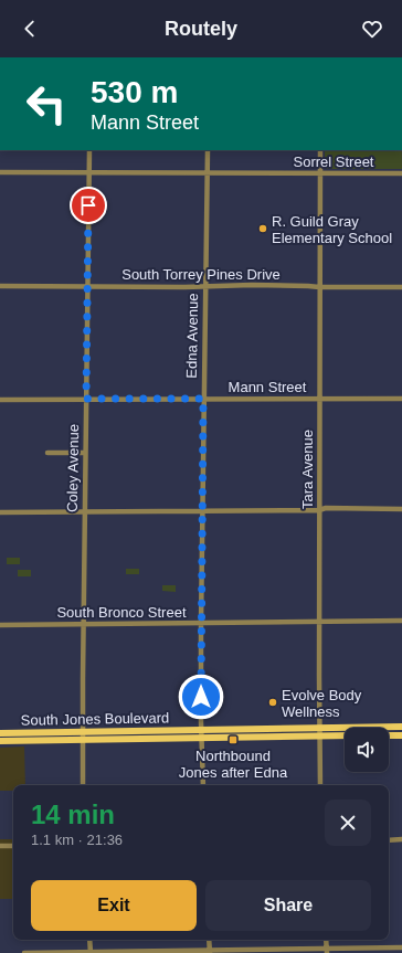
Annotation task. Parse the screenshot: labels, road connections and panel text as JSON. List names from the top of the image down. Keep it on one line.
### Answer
{"streets":{"main road":["South Jones Boulevard"],"street":["Sorrel Street","South Torrey Pines Drive","Edna Avenue","Mann Street","Coley Avenue","Tara Avenue","South Bronco Street"]},"crossings":[["Sorrel Street","Edna Avenue"],["Sorrel Street","Coley Avenue"],["Sorrel Street","Tara Avenue"],["South Torrey Pines Drive","Edna Avenue"],["South Torrey Pines Drive","Coley Avenue"],["South Torrey Pines Drive","Tara Avenue"],["Edna Avenue","Mann Street"],["Edna Avenue","South Bronco Street"],["Edna Avenue","South Jones Boulevard"],["Mann Street","Coley Avenue"],["Mann Street","Tara Avenue"],["Coley Avenue","South Bronco Street"],["Coley Avenue","South Jones Boulevard"],["Tara Avenue","South Bronco Street"],["Tara Avenue","South Jones Boulevard"]],"places":{"other":["R. Guild Gray Elementary School","Evolve Body Wellness"],"transit":["Northbound Jones after Edna"]},"page":{"header":"Routely","turn":["530 m","Mann Street"],"heading":["14 min","1.1 km · 21:36"],"buttons":["Exit","Share"]}}
